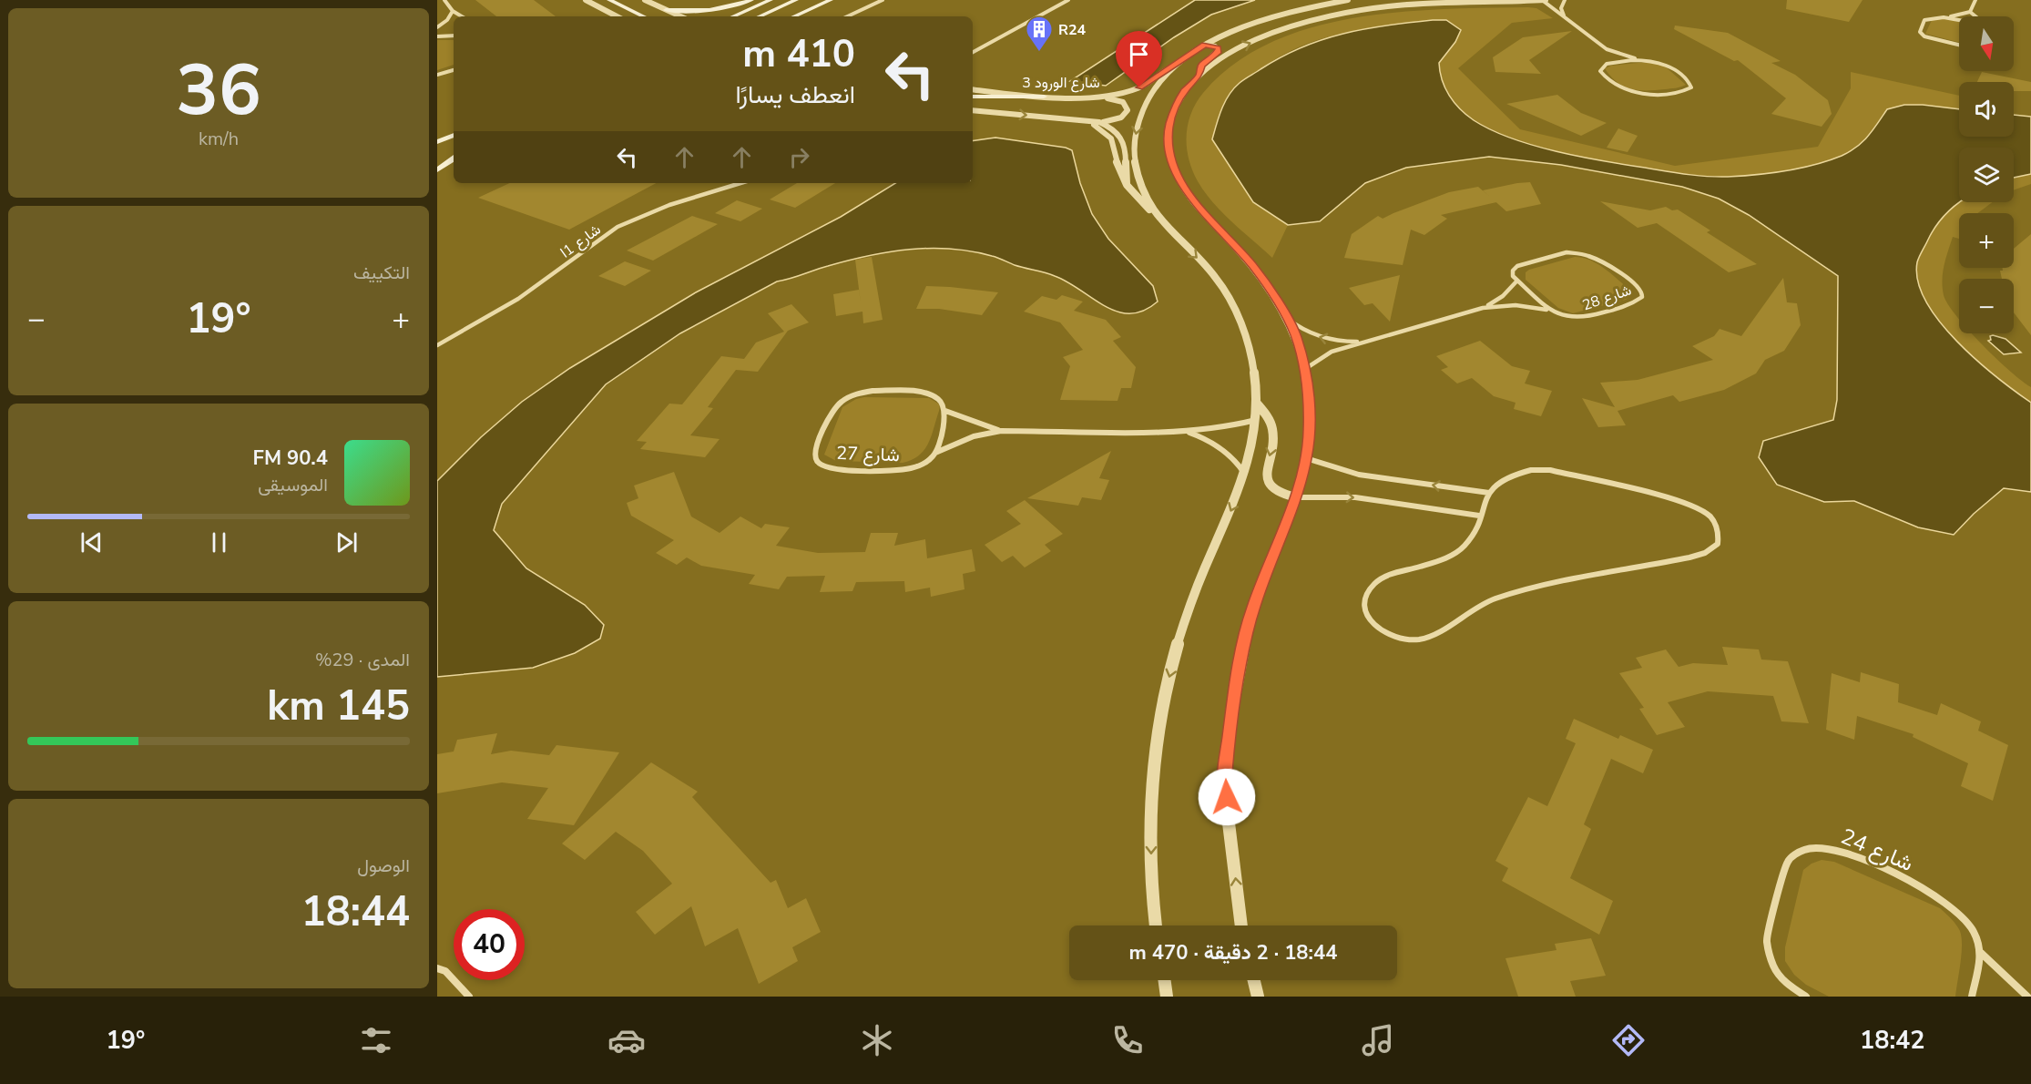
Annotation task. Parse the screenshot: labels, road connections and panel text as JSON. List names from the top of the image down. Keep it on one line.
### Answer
{"streets":{"street":["شارع الورود 3","I1 شارع","شارع 28","شارع 27","شارع 24"]},"places":{"building":["R24"]},"north":"bottom","page":{"tile":[["36","km/h"],"التكييف",["المدى · 29%","145 km"],["الوصول","18:44"]],"map_buttons":["+","−"],"turn":["410 m","انعطف يسارًا"],"heat":["−","19°","+"],"song":["90.4 FM","الموسيقى"],"limit":"40","trip":"18:44 · 2 دقيقة · 470 m","tabs":["18:42","19°"]}}
